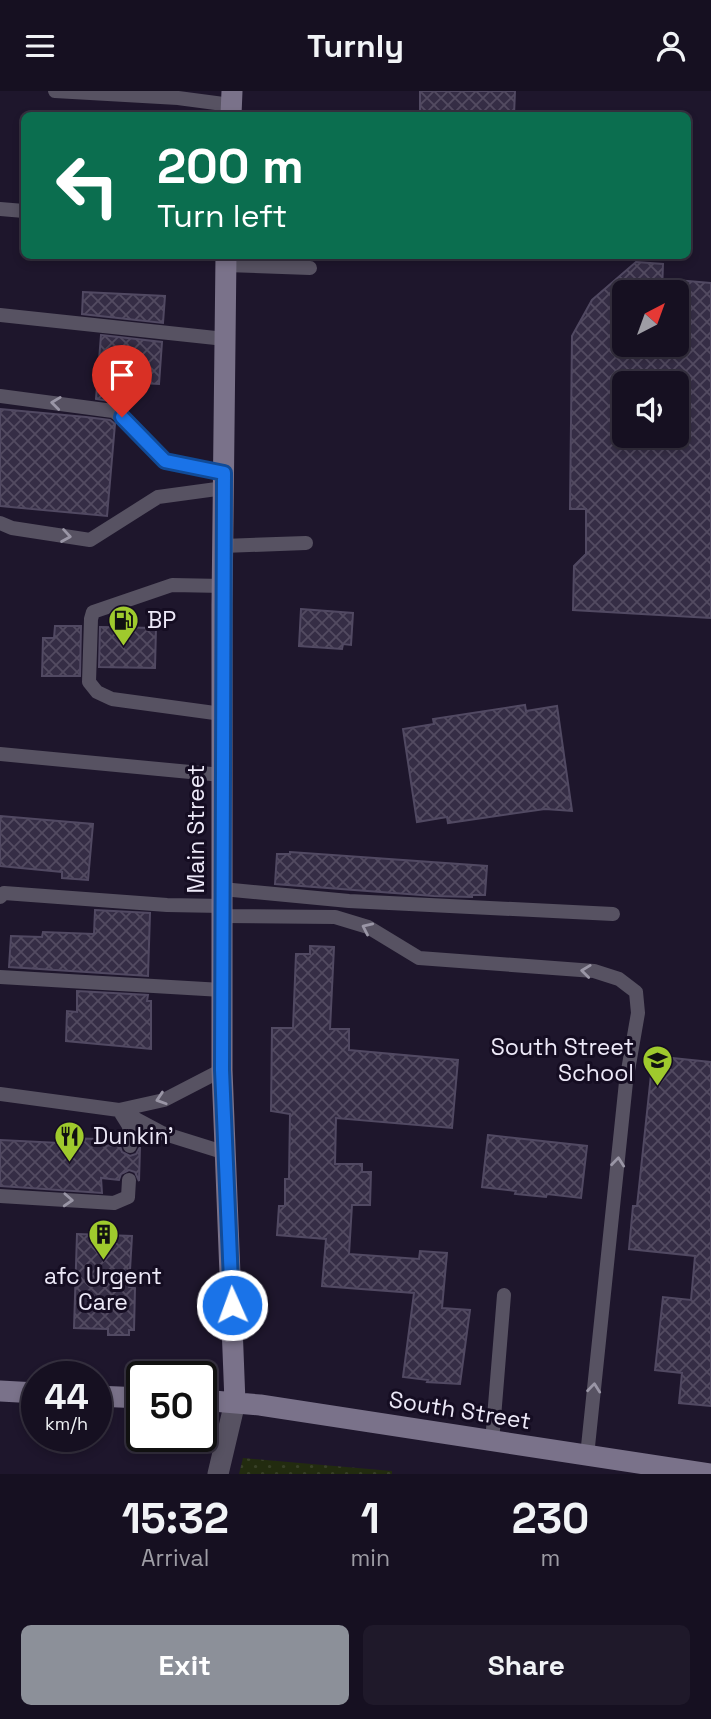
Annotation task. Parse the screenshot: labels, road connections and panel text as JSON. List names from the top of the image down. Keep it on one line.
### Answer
{"streets":{"main road":["Main Street","South Street"]},"crossings":[["Main Street","South Street"]],"places":{"fuel station":["BP"],"school or university":["South Street School"],"restaurant":["Dunkin'"],"building":["afc Urgent Care"]},"north":"top right","page":{"header":"Turnly","turn":["200 m","Turn left"],"speed":"44 km/h","limit":"50","eta":["15:32","Arrival","1","min","230","m"],"buttons":["Exit","Share"]}}
